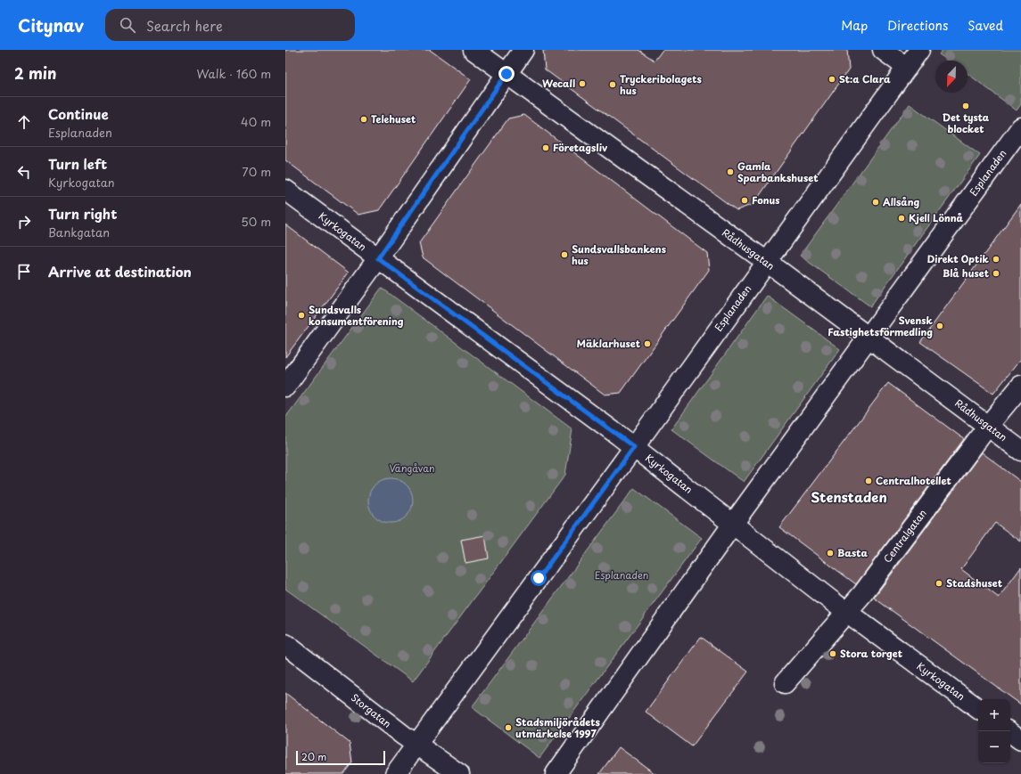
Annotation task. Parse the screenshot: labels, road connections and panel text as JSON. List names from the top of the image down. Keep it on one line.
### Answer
{"streets":{"street":["Esplanaden","Kyrkogatan","Rådhusgatan","Centralgatan","Storgatan"]},"crossings":[["Esplanaden","Kyrkogatan"],["Esplanaden","Rådhusgatan"],["Esplanaden","Storgatan"],["Kyrkogatan","Centralgatan"],["Rådhusgatan","Centralgatan"]],"districts":["Stenstaden"],"parks":["Vängåvan","Esplanaden"],"places":["St:a Clara","Wecall","Tryckeribolagets hus","Det tysta blocket","Telehuset","Företagsliv","Gamla Sparbankshuset","Fonus","Allsång","Kjell Lönnå","Sundsvallsbankens hus","Direkt Optik","Blå huset","Sundsvalls konsumentförening","Svensk Fastighetsförmedling","Mäklarhuset","Centralhotellet","Basta","Stadshuset","Stora torget","Stadsmiljörådets utmärkelse 1997"],"scale_bar":"20 m","north":"bottom left","page":{"header":"Citynav","search":"Search here","nav":["Map","Directions","Saved"],"heading":["2 min","Walk · 160 m"],"list":[["Continue","Esplanaden","40 m"],["Turn left","Kyrkogatan","70 m"],["Turn right","Bankgatan","50 m"],"Arrive at destination"],"map_buttons":["+","−"],"scale":"20 m"}}
